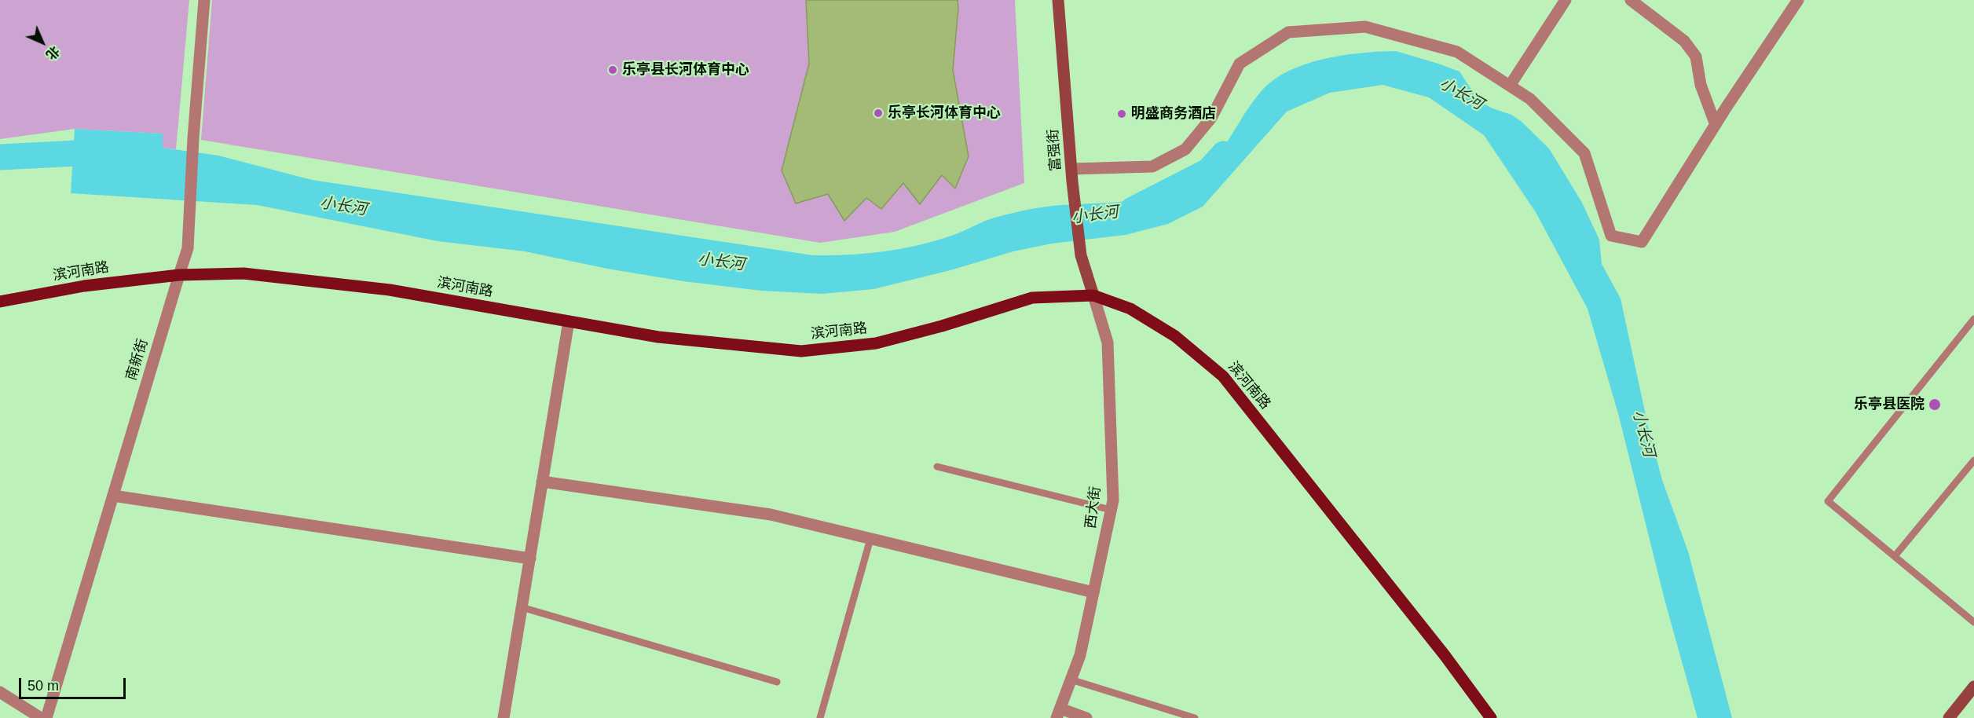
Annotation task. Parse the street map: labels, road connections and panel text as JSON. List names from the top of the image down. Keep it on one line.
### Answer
{"streets":{"main road":["富强街","滨河南路"],"street":["南新街","西大街"]},"crossings":[["富强街","滨河南路"],["富强街","西大街"],["滨河南路","南新街"],["滨河南路","西大街"]],"water":["小长河"],"places":["乐亭县长河体育中心","乐亭长河体育中心","明盛商务酒店","乐亭县医院"],"scale_bar":"50 m","north":"bottom right"}
